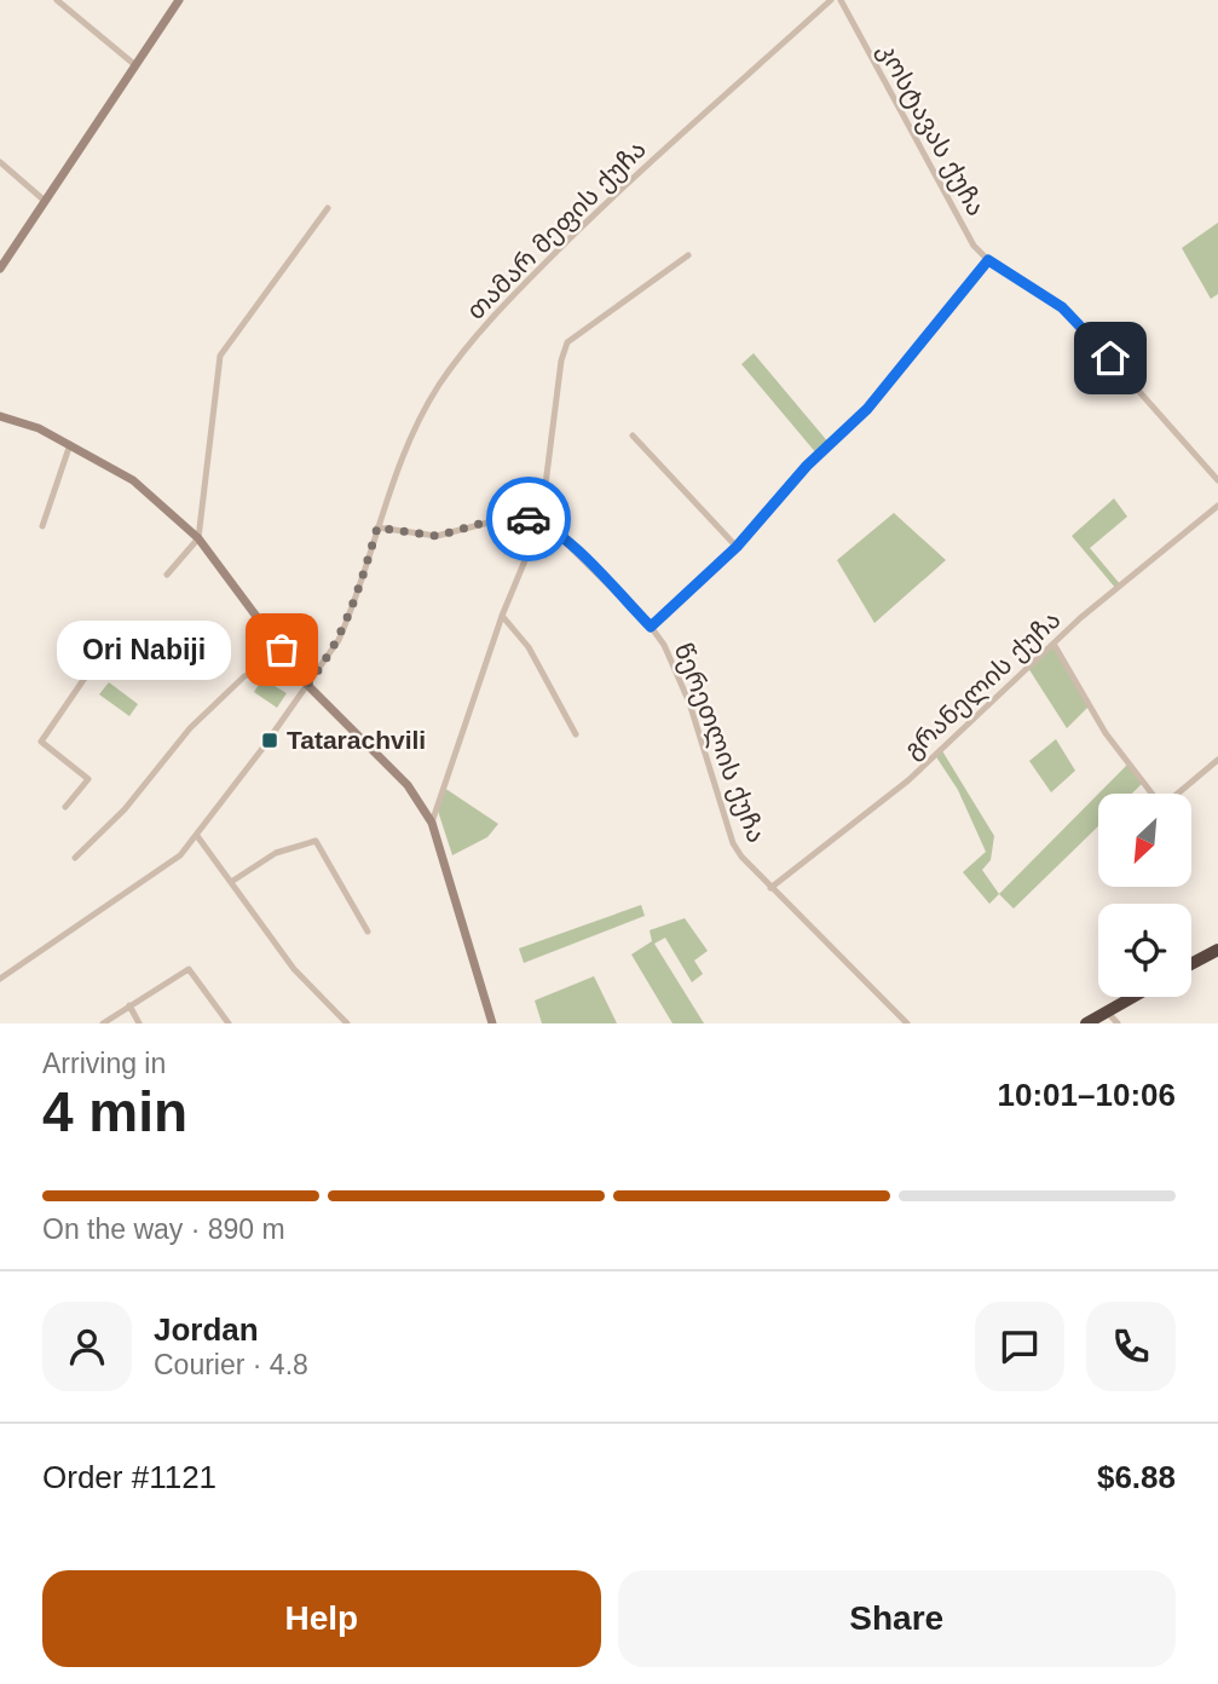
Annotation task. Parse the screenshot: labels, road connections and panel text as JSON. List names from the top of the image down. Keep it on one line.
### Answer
{"streets":{"street":["კოსტავას ქუჩა","თამარ მეფის ქუჩა","გრანელის ქუჩა","წერეთლის ქუჩა"]},"crossings":[["გრანელის ქუჩა","წერეთლის ქუჩა"]],"places":{"other":["Ori Nabiji"],"transit":["Tatarachvili"]},"north":"bottom left","page":{"bubble":"Ori Nabiji","heading":["4 min","Arriving in","10:01–10:06"],"panel":["Jordan","Courier · 4.8","Order #1121","$6.88"],"bar":"On the way · 890 m","buttons":["Help","Share"]}}
